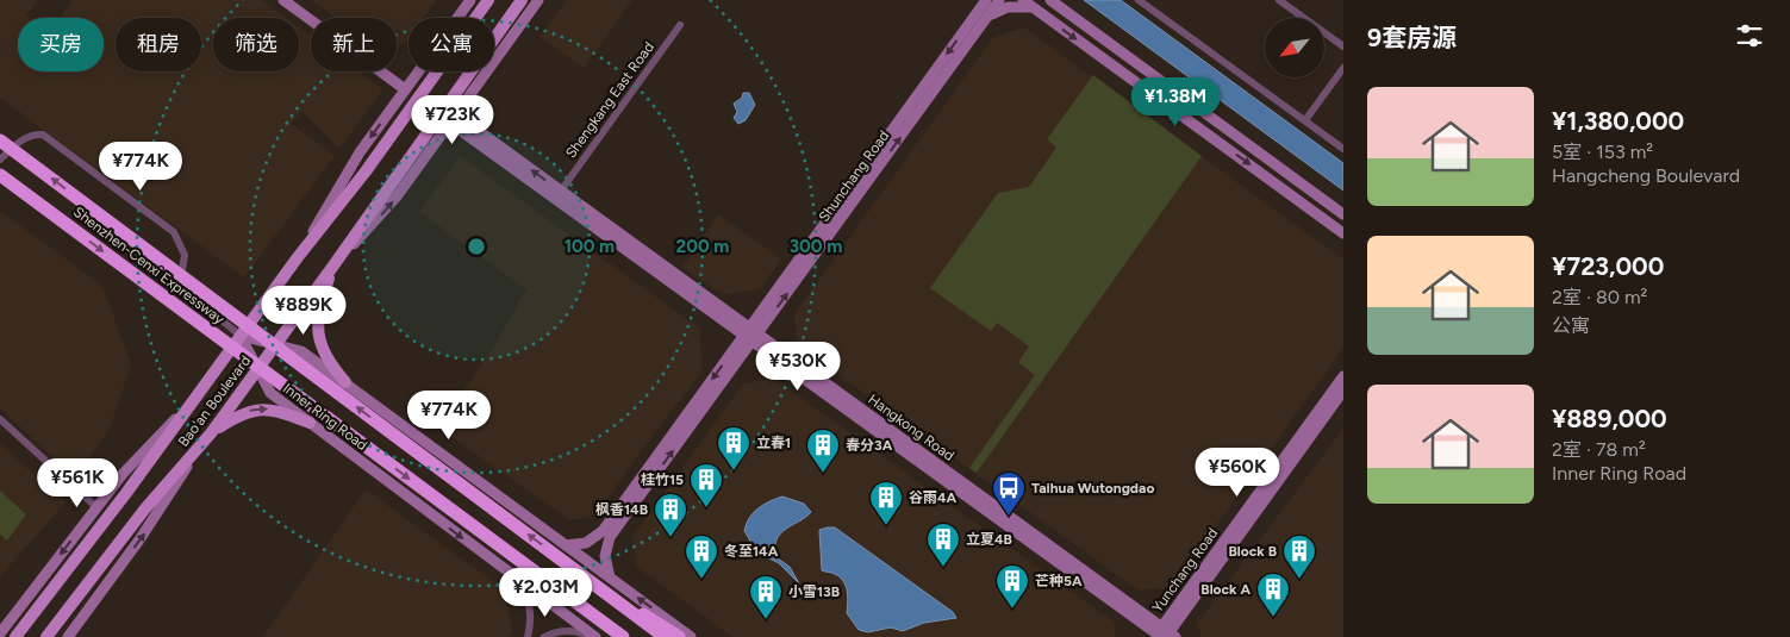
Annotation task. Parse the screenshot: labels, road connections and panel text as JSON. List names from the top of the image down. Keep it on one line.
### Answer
{"streets":{"highway":["Shenzhen-Cenxi Expressway"],"main road":["Shunchang Road","Bao'an Boulevard","Inner Ring Road","Hangkong Road","Yunchang Road"],"street":["Shengkang East Road"]},"crossings":[["Shengkang East Road","Hangkong Road"],["Shunchang Road","Hangkong Road"],["Bao'an Boulevard","Inner Ring Road"],["Hangkong Road","Yunchang Road"]],"places":{"building":["立春1","春分3A","桂竹15","谷雨4A","枫香14B","立夏4B","冬至14A","Block B","芒种5A","Block A","小雪13B"],"bus stop":["Taihua Wutongdao"]},"north":"bottom left","page":{"heading":"9套房源","chip":["买房","租房","筛选","新上","公寓"],"list":[{"name":"¥1,380,000","note":"5室 · 153 m² · Hangcheng Boulevard"},{"name":"¥723,000","note":"2室 · 80 m² · 公寓"},{"name":"¥889,000","note":"2室 · 78 m² · Inner Ring Road"}],"price":["¥1.38M","¥723K","¥774K","¥889K","¥530K","¥774K","¥560K","¥561K","¥2.03M"]},"rings":["100 m","200 m","300 m"]}
